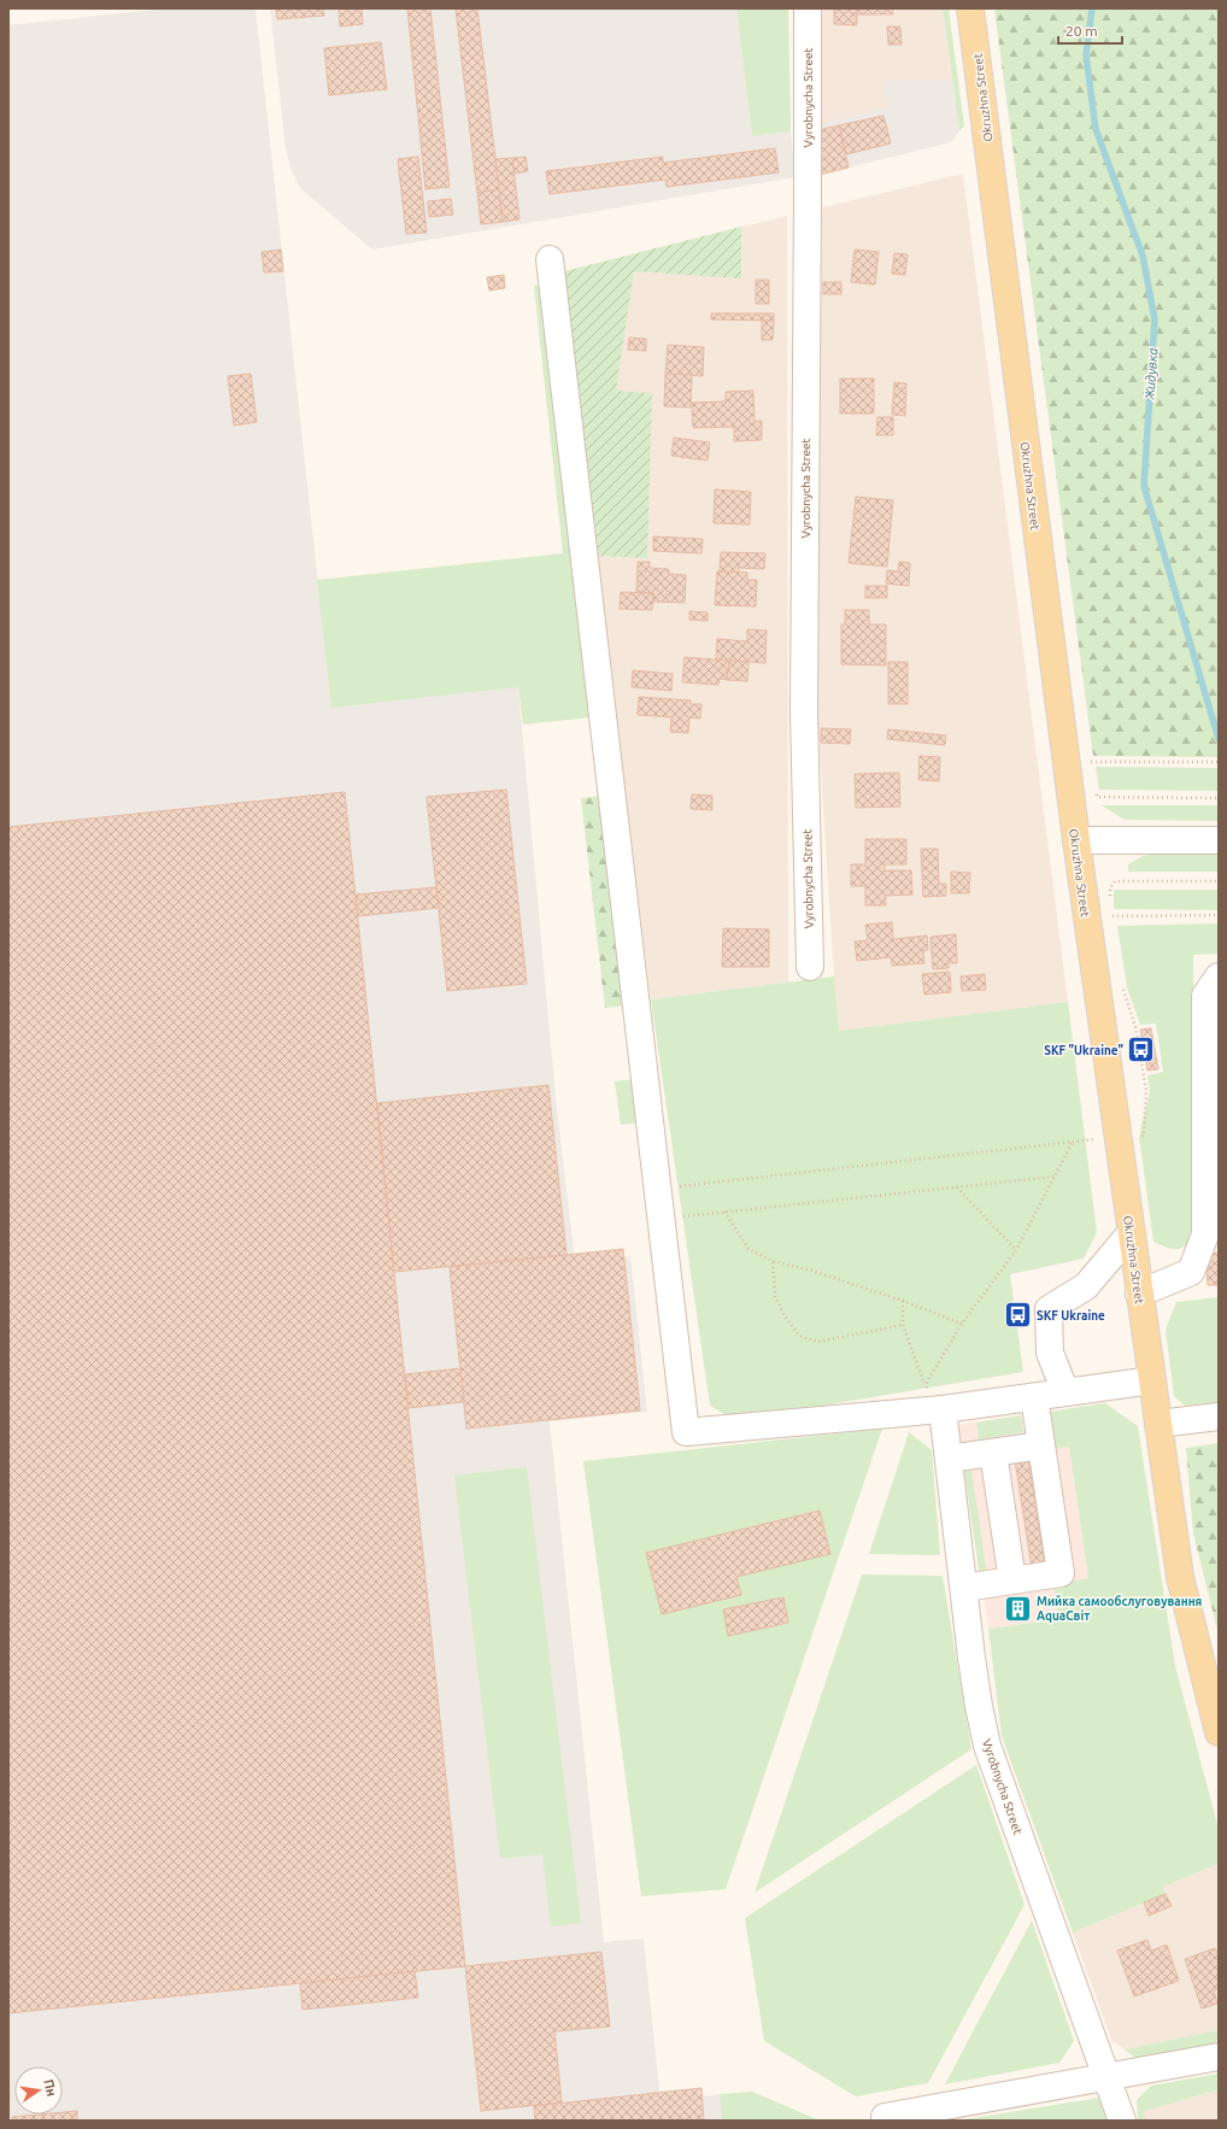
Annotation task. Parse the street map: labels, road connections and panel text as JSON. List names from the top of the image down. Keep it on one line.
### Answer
{"streets":{"main road":["Okruzhna Street"],"street":["Vyrobnycha Street"]},"water":["Жидувка"],"places":{"bus stop":["SKF \"Ukraine\"","SKF Ukraine"],"building":["Мийка самообслуговування AquaСвіт"]},"scale_bar":"20 m","north":"right"}
